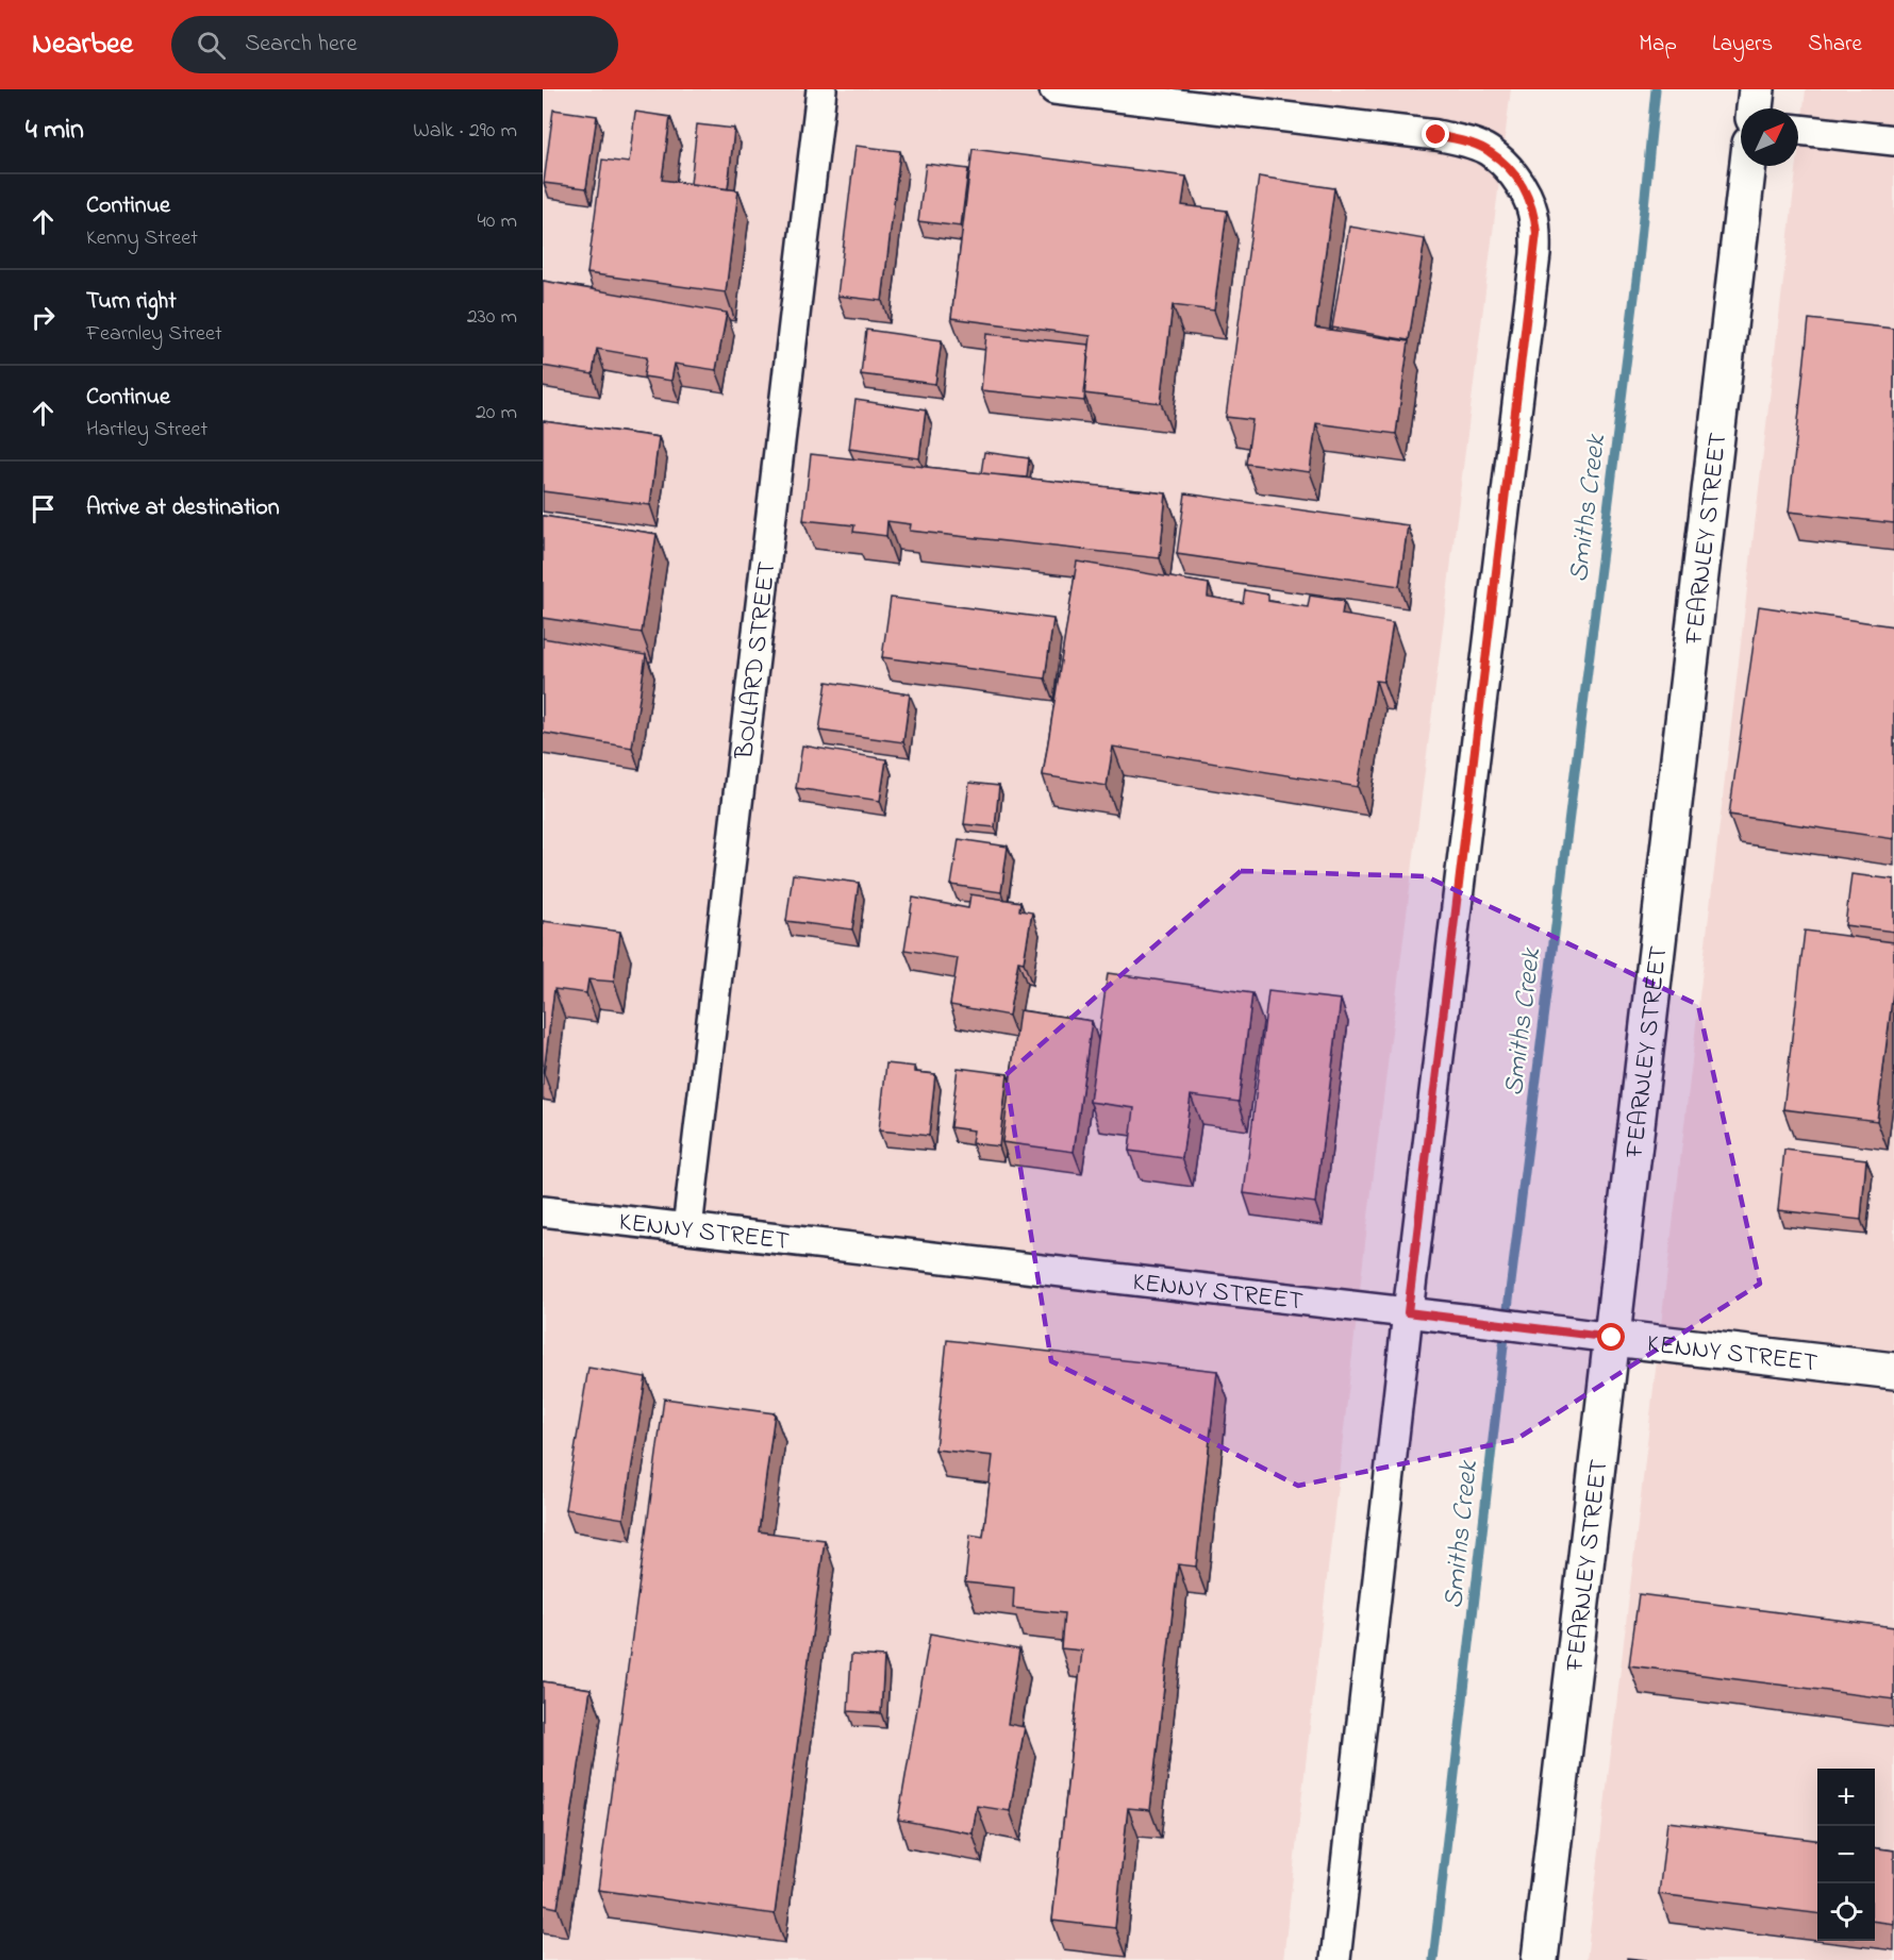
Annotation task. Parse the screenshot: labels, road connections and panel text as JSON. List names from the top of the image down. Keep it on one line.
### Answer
{"streets":{"street":["FEARNLEY STREET","BOLLARD STREET","KENNY STREET"]},"crossings":[["FEARNLEY STREET","KENNY STREET"],["BOLLARD STREET","KENNY STREET"]],"water":["Smiths Creek"],"north":"top right","page":{"header":"Nearbee","search":"Search here","nav":["Map","Layers","Share"],"heading":["4 min","Walk · 290 m"],"list":[["Continue","Kenny Street","40 m"],["Turn right","Fearnley Street","230 m"],["Continue","Hartley Street","20 m"],"Arrive at destination"],"map_buttons":["+","−"]}}
